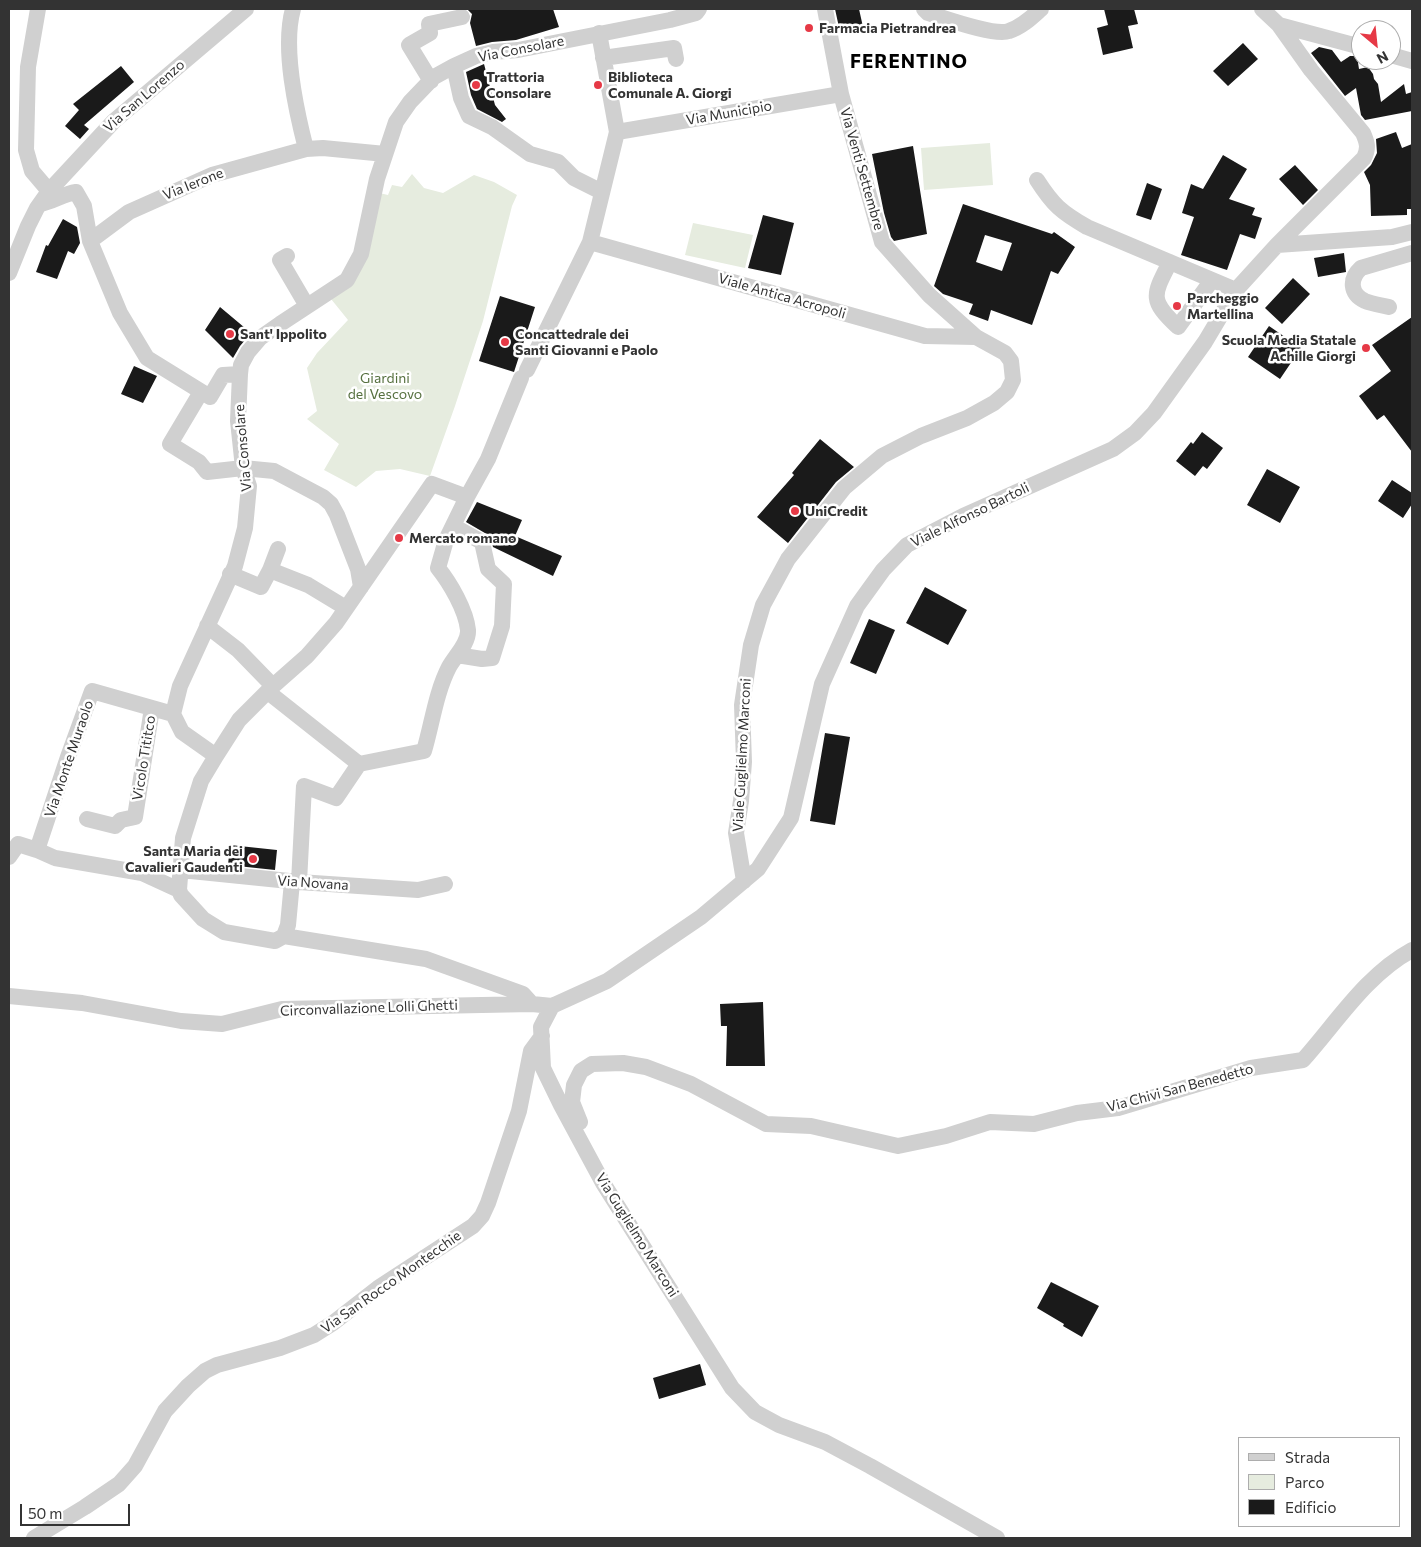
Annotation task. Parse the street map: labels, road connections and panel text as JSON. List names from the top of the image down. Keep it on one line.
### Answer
{"streets":{"street":["Via Consolare","Via San Lorenzo","Via Municipio","Via Venti Settembre","Via Ierone","Viale Antica Acropoli","Viale Alfonso Bartoli","Viale Guglielmo Marconi","Vicolo Tititco","Via Monte Muraolo","Via Novana","Circonvallazione Lolli Ghetti","Via Chivi San Benedetto","Via Guglielmo Marconi","Via San Rocco Montecchie"]},"crossings":[["Via Consolare","Via Ierone"],["Via Consolare","Via Monte Muraolo"],["Via Municipio","Via Venti Settembre"],["Via Venti Settembre","Viale Antica Acropoli"],["Via Venti Settembre","Viale Guglielmo Marconi"],["Viale Alfonso Bartoli","Viale Guglielmo Marconi"],["Vicolo Tititco","Via Monte Muraolo"],["Circonvallazione Lolli Ghetti","Via Guglielmo Marconi"],["Via Chivi San Benedetto","Via Guglielmo Marconi"],["Via Guglielmo Marconi","Via San Rocco Montecchie"]],"districts":["FERENTINO"],"parks":["Giardini del Vescovo"],"places":["Farmacia Pietrandrea","Trattoria Consolare","Biblioteca Comunale A. Giorgi","Parcheggio Martellina","Sant' Ippolito","Concattedrale dei Santi Giovanni e Paolo","Scuola Media Statale Achille Giorgi","UniCredit","Mercato romano","Santa Maria dei Cavalieri Gaudenti"],"legend":["Strada","Parco","Edificio"],"scale_bar":"50 m","north":"bottom right"}
